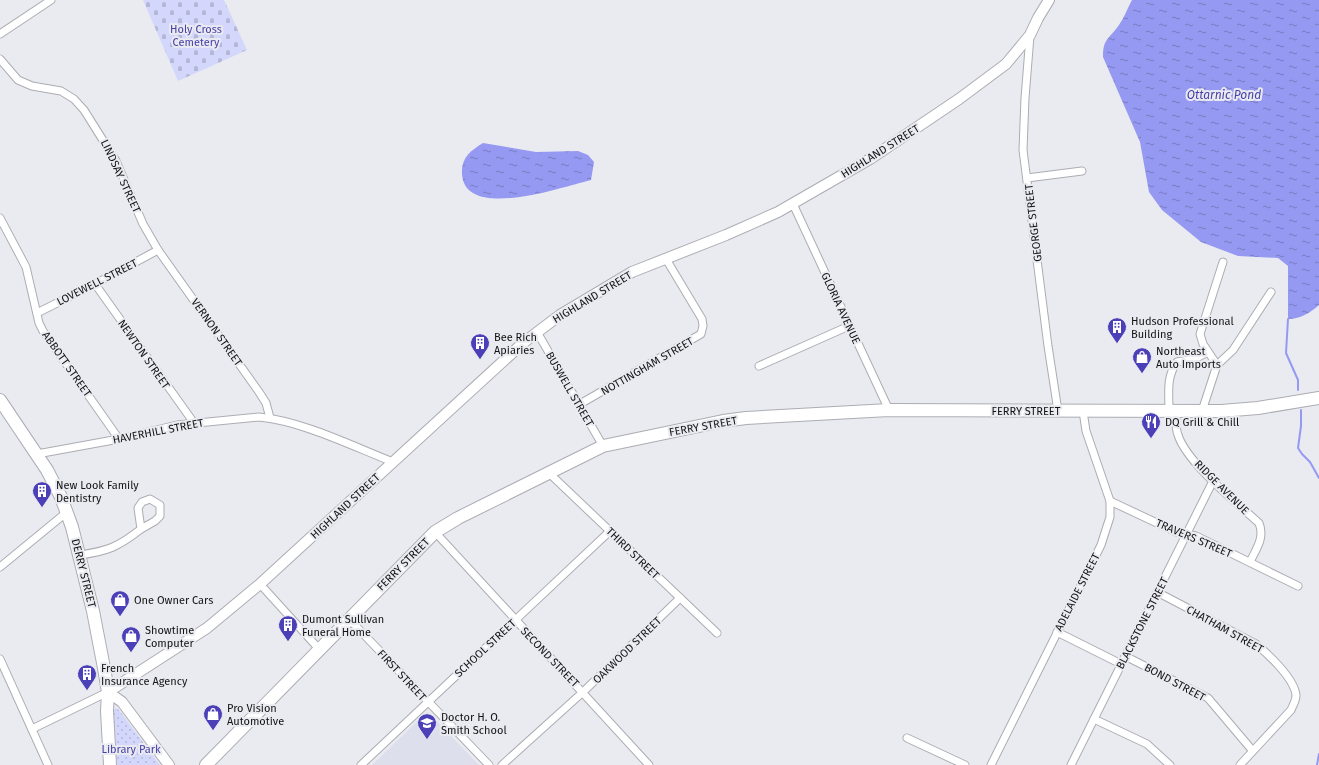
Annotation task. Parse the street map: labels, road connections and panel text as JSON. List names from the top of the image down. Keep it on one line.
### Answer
{"streets":{"main road":["FERRY STREET","DERRY STREET"],"street":["HIGHLAND STREET","LINDSAY STREET","GEORGE STREET","LOVEWELL STREET","GLORIA AVENUE","VERNON STREET","NEWTON STREET","ABBOTT STREET","NOTTINGHAM STREET","BUSWELL STREET","HAVERHILL STREET","RIDGE AVENUE","TRAVERS STREET","THIRD STREET","ADELAIDE STREET","BLACKSTONE STREET","CHATHAM STREET","SCHOOL STREET","OAKWOOD STREET","SECOND STREET","FIRST STREET","BOND STREET"]},"crossings":[["HIGHLAND STREET","GEORGE STREET"],["HIGHLAND STREET","GLORIA AVENUE"],["HIGHLAND STREET","NOTTINGHAM STREET"],["HIGHLAND STREET","BUSWELL STREET"],["HIGHLAND STREET","HAVERHILL STREET"],["HIGHLAND STREET","DERRY STREET"],["LINDSAY STREET","LOVEWELL STREET"],["LINDSAY STREET","VERNON STREET"],["GEORGE STREET","FERRY STREET"],["LOVEWELL STREET","VERNON STREET"],["LOVEWELL STREET","NEWTON STREET"],["LOVEWELL STREET","ABBOTT STREET"],["GLORIA AVENUE","FERRY STREET"],["VERNON STREET","HAVERHILL STREET"],["NEWTON STREET","HAVERHILL STREET"],["ABBOTT STREET","HAVERHILL STREET"],["NOTTINGHAM STREET","BUSWELL STREET"],["BUSWELL STREET","FERRY STREET"],["FERRY STREET","RIDGE AVENUE"],["FERRY STREET","THIRD STREET"],["FERRY STREET","ADELAIDE STREET"],["FERRY STREET","SECOND STREET"],["FERRY STREET","FIRST STREET"],["HAVERHILL STREET","DERRY STREET"],["RIDGE AVENUE","TRAVERS STREET"],["RIDGE AVENUE","BLACKSTONE STREET"],["TRAVERS STREET","ADELAIDE STREET"],["TRAVERS STREET","BLACKSTONE STREET"],["THIRD STREET","SCHOOL STREET"],["THIRD STREET","OAKWOOD STREET"],["BLACKSTONE STREET","CHATHAM STREET"],["BLACKSTONE STREET","BOND STREET"],["CHATHAM STREET","BOND STREET"],["SCHOOL STREET","SECOND STREET"],["SCHOOL STREET","FIRST STREET"],["OAKWOOD STREET","SECOND STREET"]],"water":["Ottarnic Pond"],"parks":["Holy Cross Cemetery","Library Park"],"places":{"building":["Hudson Professional Building","Bee Rich Apiaries","New Look Family Dentistry","Dumont Sullivan Funeral Home","French Insurance Agency"],"shop":["Northeast Auto Imports","One Owner Cars","Showtime Computer","Pro Vision Automotive"],"restaurant":["DQ Grill & Chill"],"school or university":["Doctor H. O. Smith School"]}}
